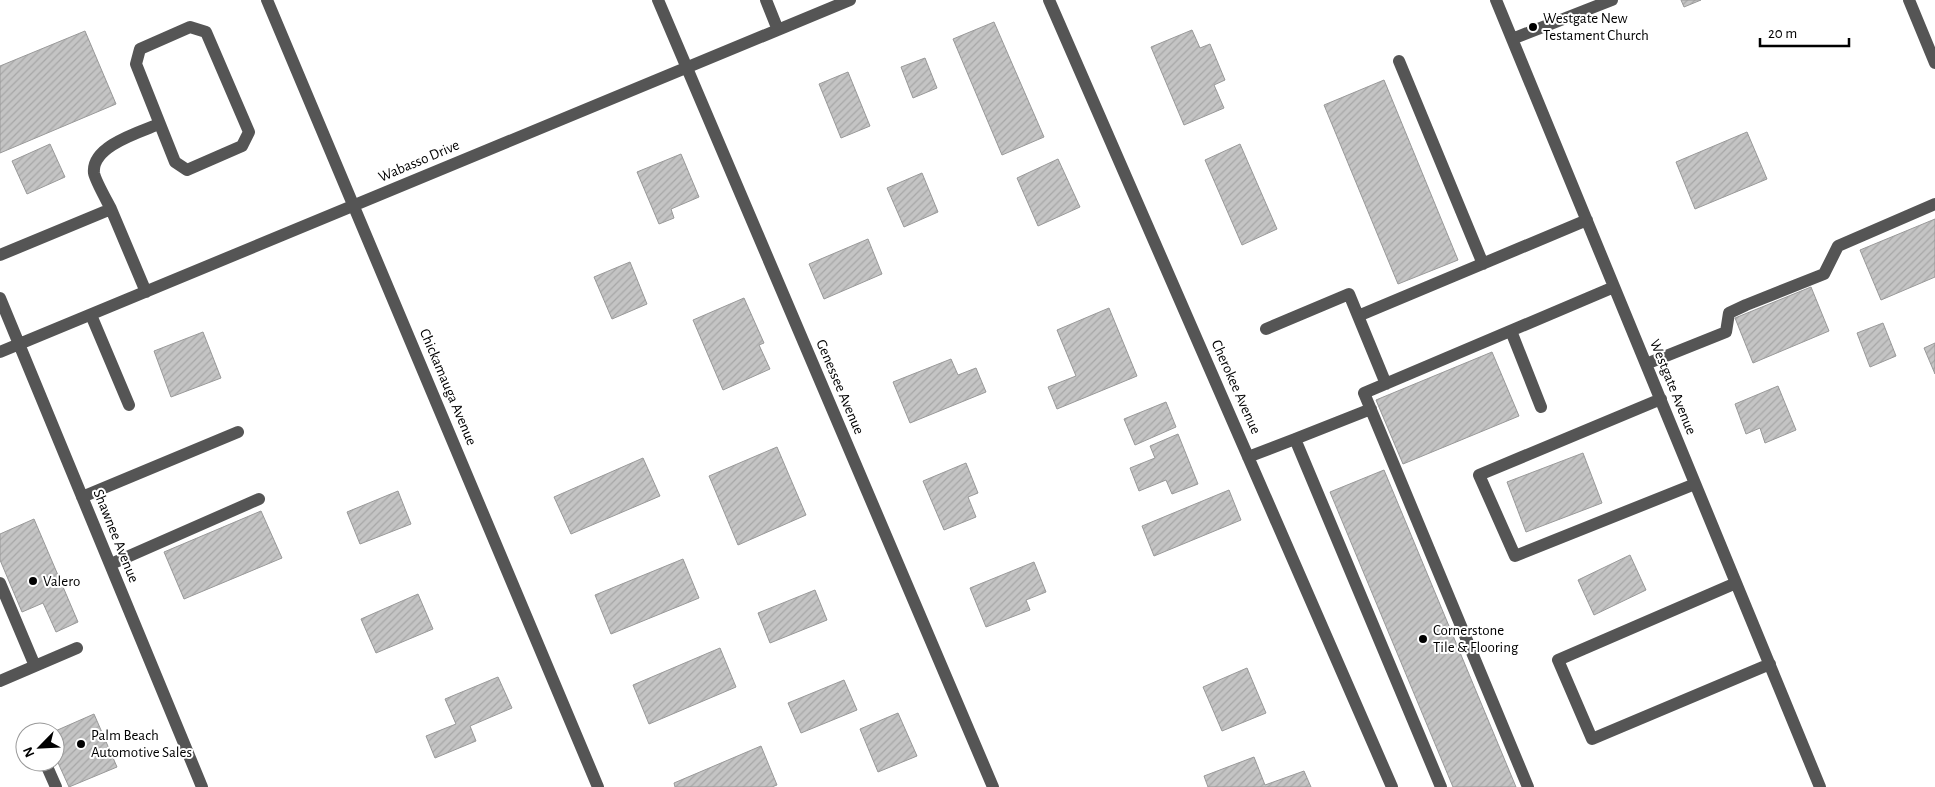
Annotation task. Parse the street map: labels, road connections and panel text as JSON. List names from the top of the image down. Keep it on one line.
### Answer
{"streets":{"street":["Wabasso Drive","Chickamauga Avenue","Genessee Avenue","Cherokee Avenue","Westgate Avenue","Shawnee Avenue"]},"crossings":[["Wabasso Drive","Chickamauga Avenue"],["Wabasso Drive","Genessee Avenue"],["Wabasso Drive","Shawnee Avenue"]],"places":["Westgate New Testament Church","Valero","Cornerstone Tile & Flooring","Palm Beach Automotive Sales"],"scale_bar":"20 m","north":"bottom left"}
